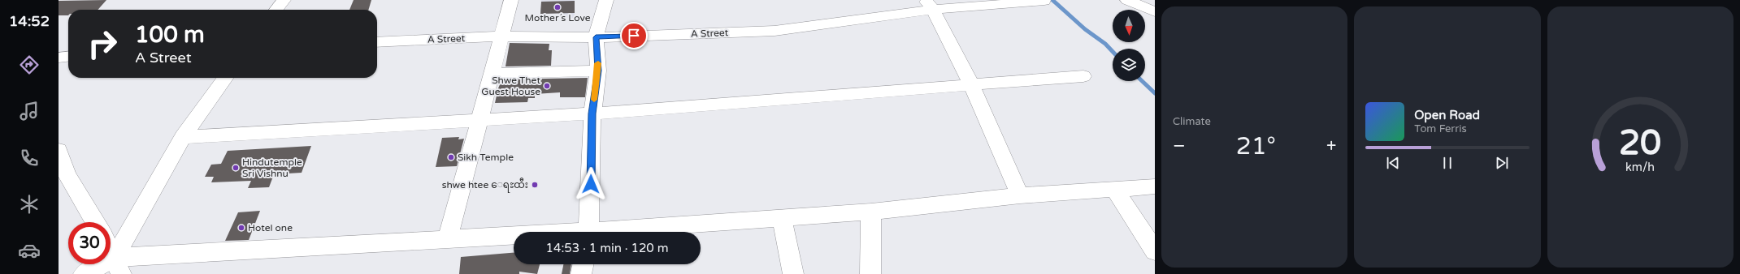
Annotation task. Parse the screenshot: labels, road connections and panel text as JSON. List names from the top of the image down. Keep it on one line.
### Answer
{"streets":{"street":["A Street"]},"places":["Mother´s Love","Shwe Thet Guest House","Sikh Temple","Hindutemple Sri Vishnu","shwe htee ေရႊထီး","Hotel one"],"north":"bottom","page":{"tabs":"14:52","tile":"Climate","turn":["100 m","A Street"],"song":["Open Road","Tom Ferris"],"heat":["−","21°","+"],"limit":"30","trip":"14:53 · 1 min · 120 m","gauge":["20","km/h"]}}
